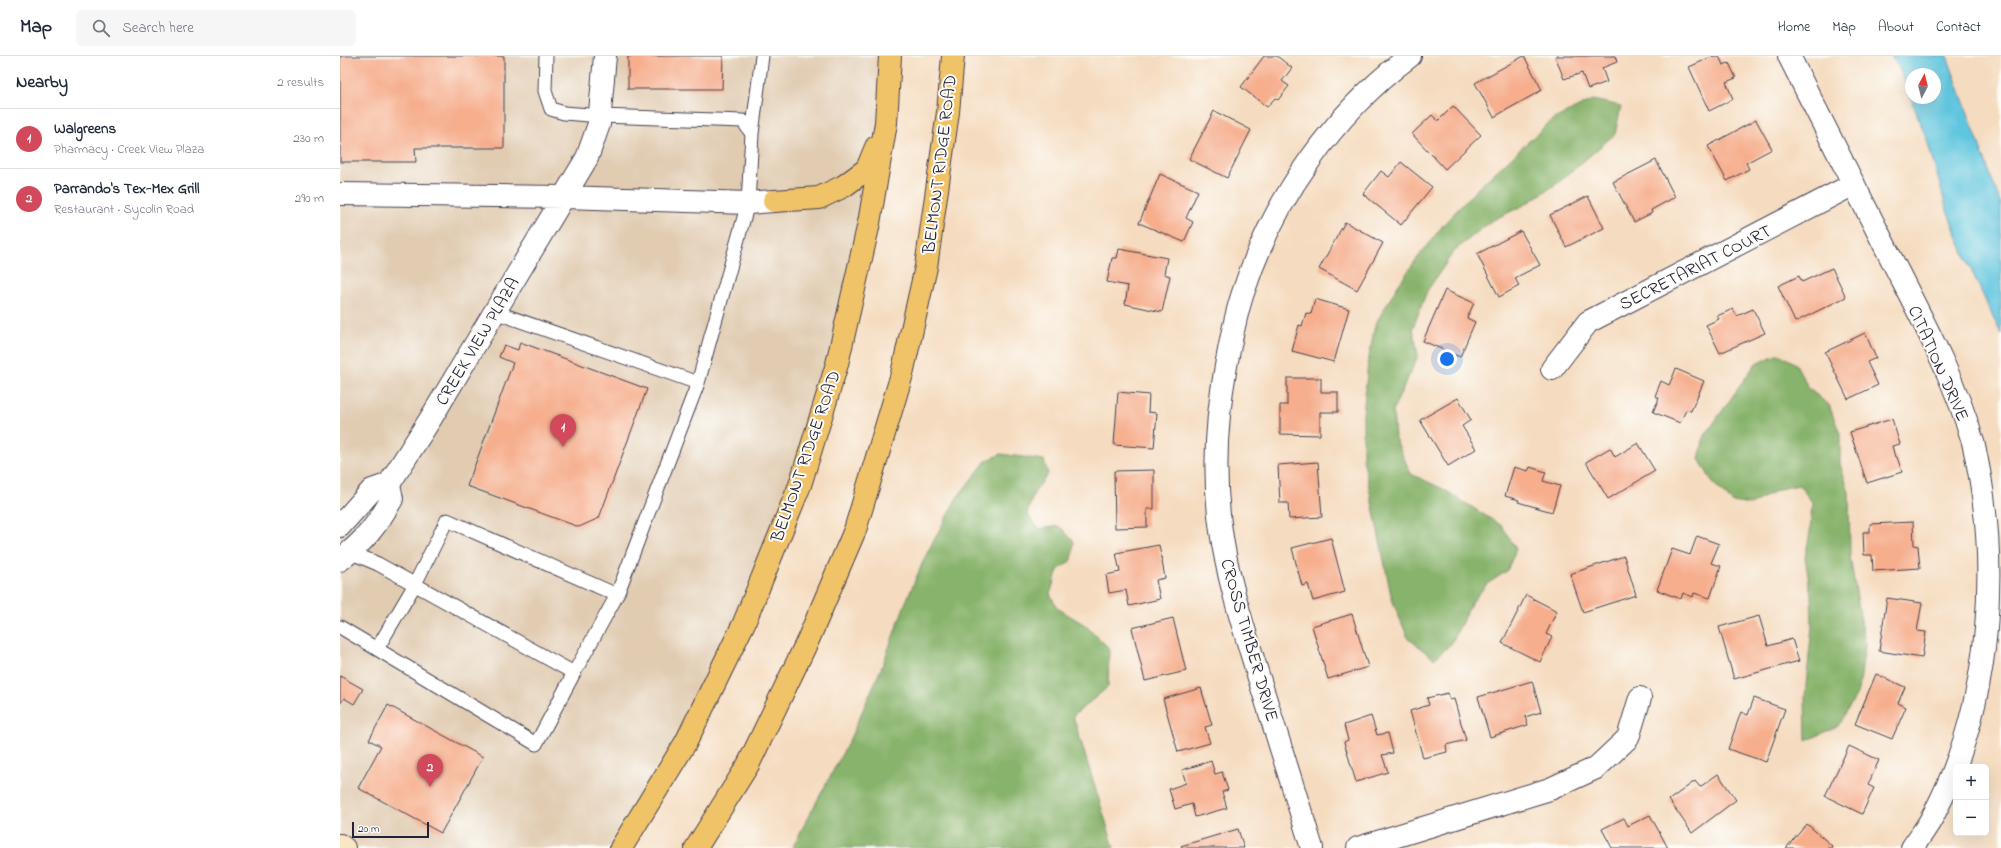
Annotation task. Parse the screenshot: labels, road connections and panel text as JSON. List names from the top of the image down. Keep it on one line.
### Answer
{"streets":{"main road":["BELMONT RIDGE ROAD"],"street":["SECRETARIAT COURT","CREEK VIEW PLAZA","CITATION DRIVE","CROSS TIMBER DRIVE"]},"crossings":[["SECRETARIAT COURT","CITATION DRIVE"]],"scale_bar":"20 m","north":"top","page":{"header":"Map","search":"Search here","nav":["Home","Map","About","Contact"],"heading":["Nearby","2 results"],"list":[{"mark":"1","name":"Walgreens","note":"Pharmacy · Creek View Plaza","value":"230 m"},{"mark":"2","name":"Parrando's Tex-Mex Grill","note":"Restaurant · Sycolin Road","value":"290 m"}],"pins":["1","2"],"map_buttons":["+","−"],"scale":"20 m"}}
